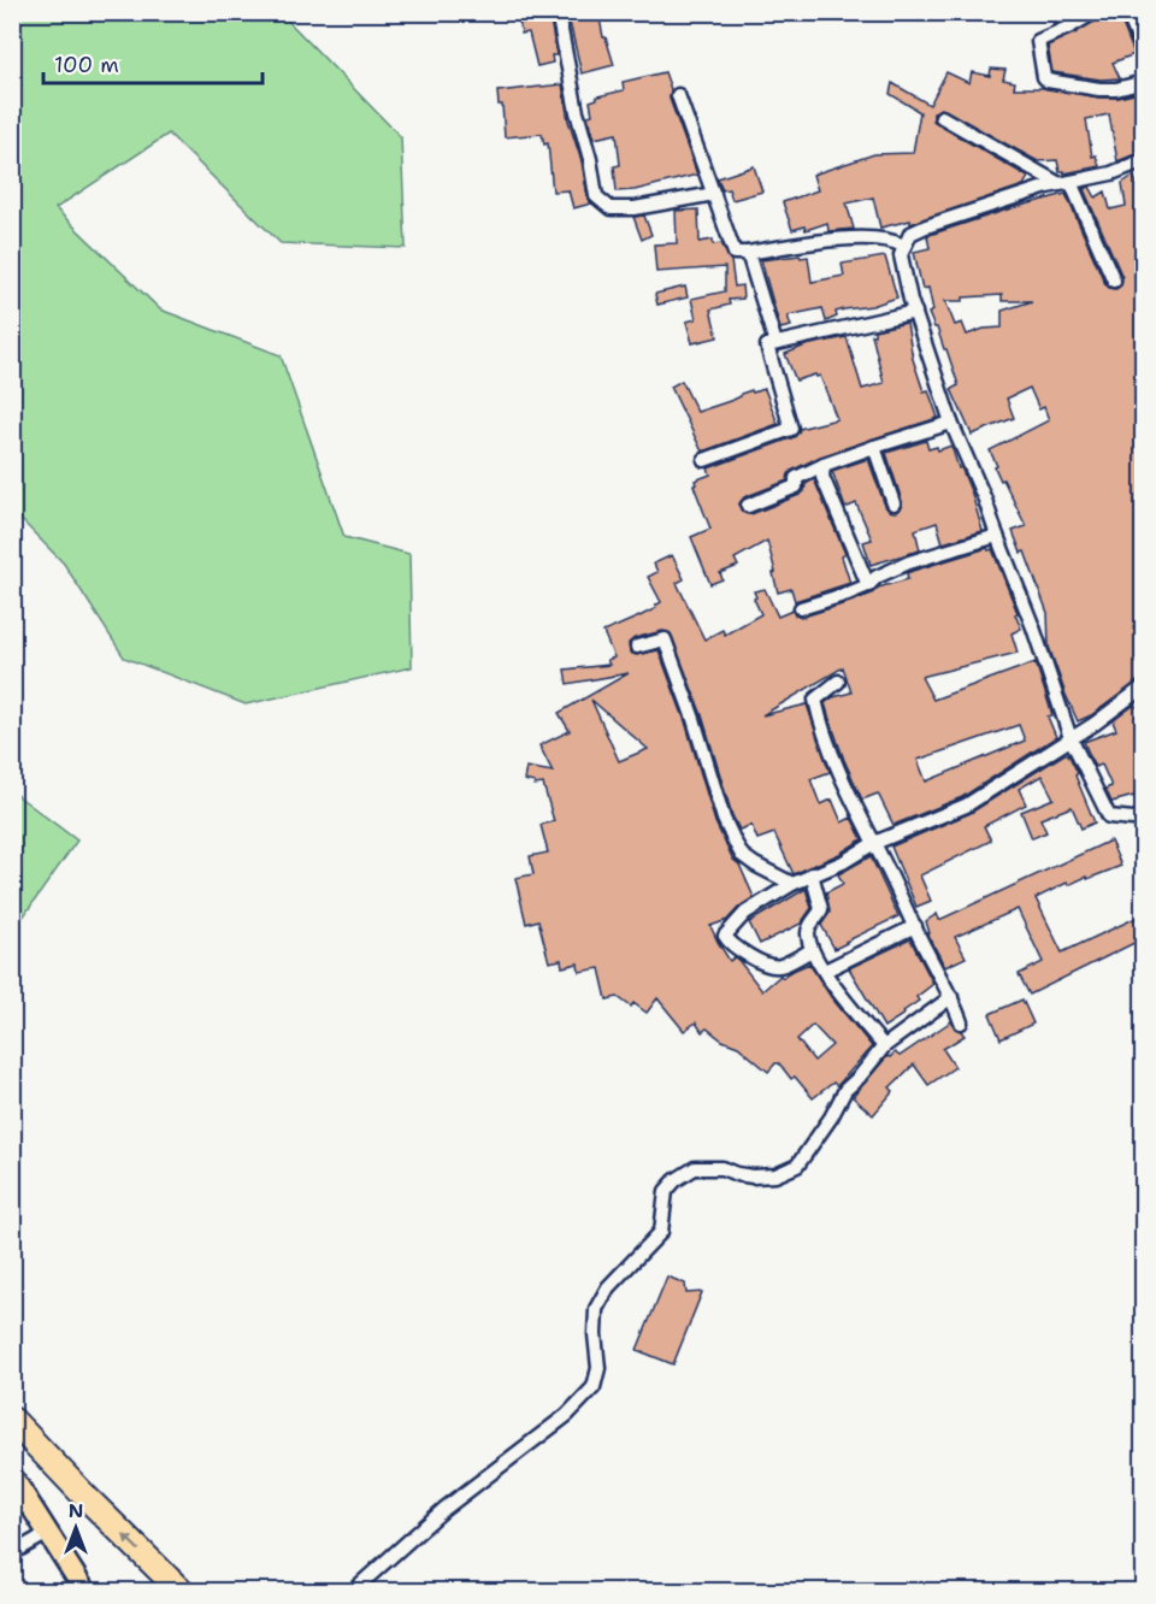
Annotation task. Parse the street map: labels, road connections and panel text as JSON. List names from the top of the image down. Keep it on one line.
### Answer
{"scale_bar":"100 m","north":"top"}
